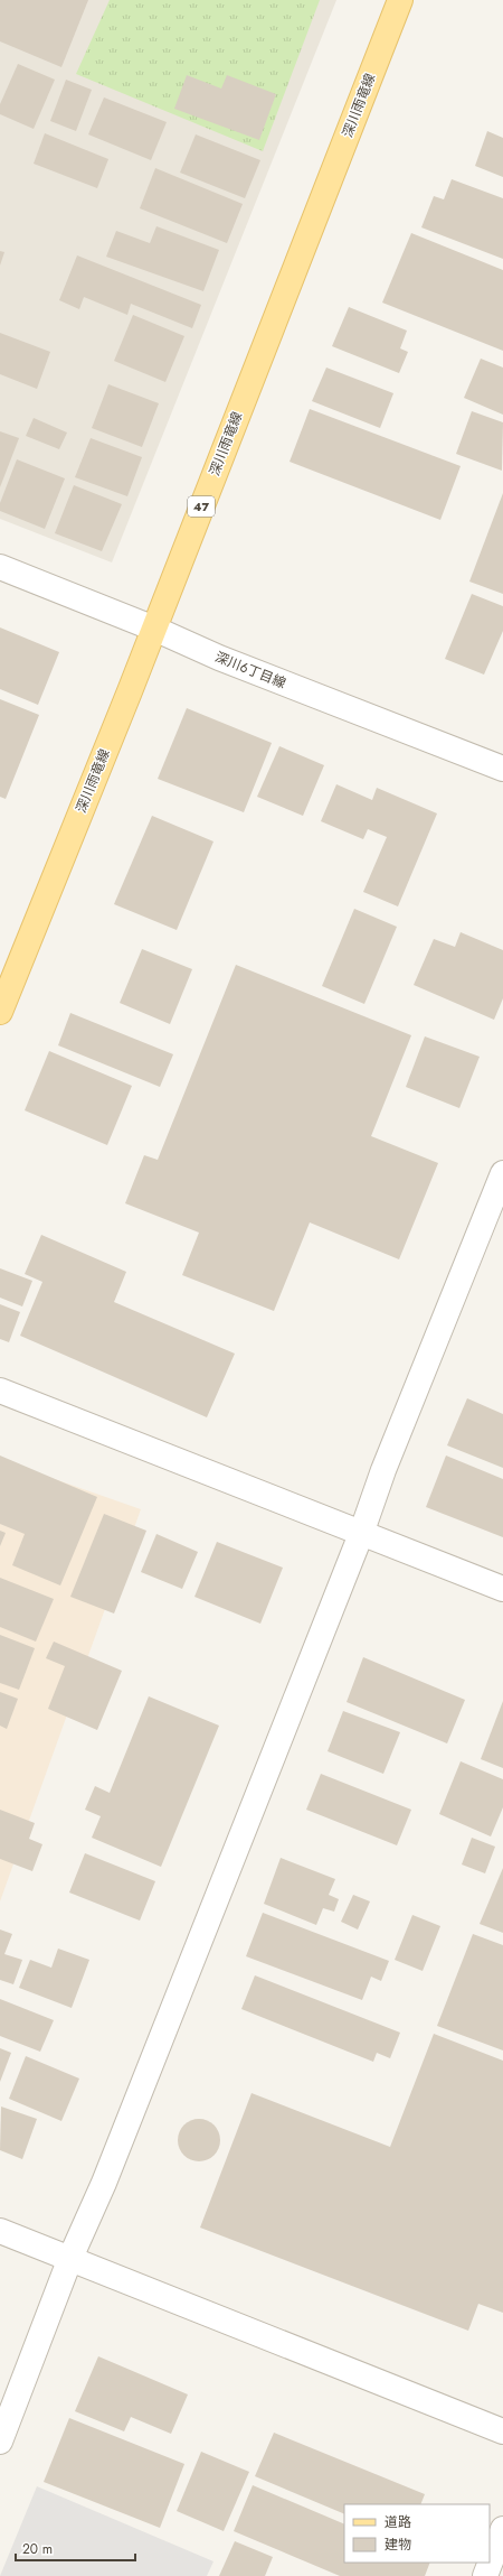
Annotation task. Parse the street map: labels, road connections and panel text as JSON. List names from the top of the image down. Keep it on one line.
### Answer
{"streets":{"main road":["深川雨竜線","47"],"street":["深川６丁目線"]},"crossings":[["深川雨竜線","深川６丁目線"]],"legend":["道路","建物"],"scale_bar":"20 m"}
